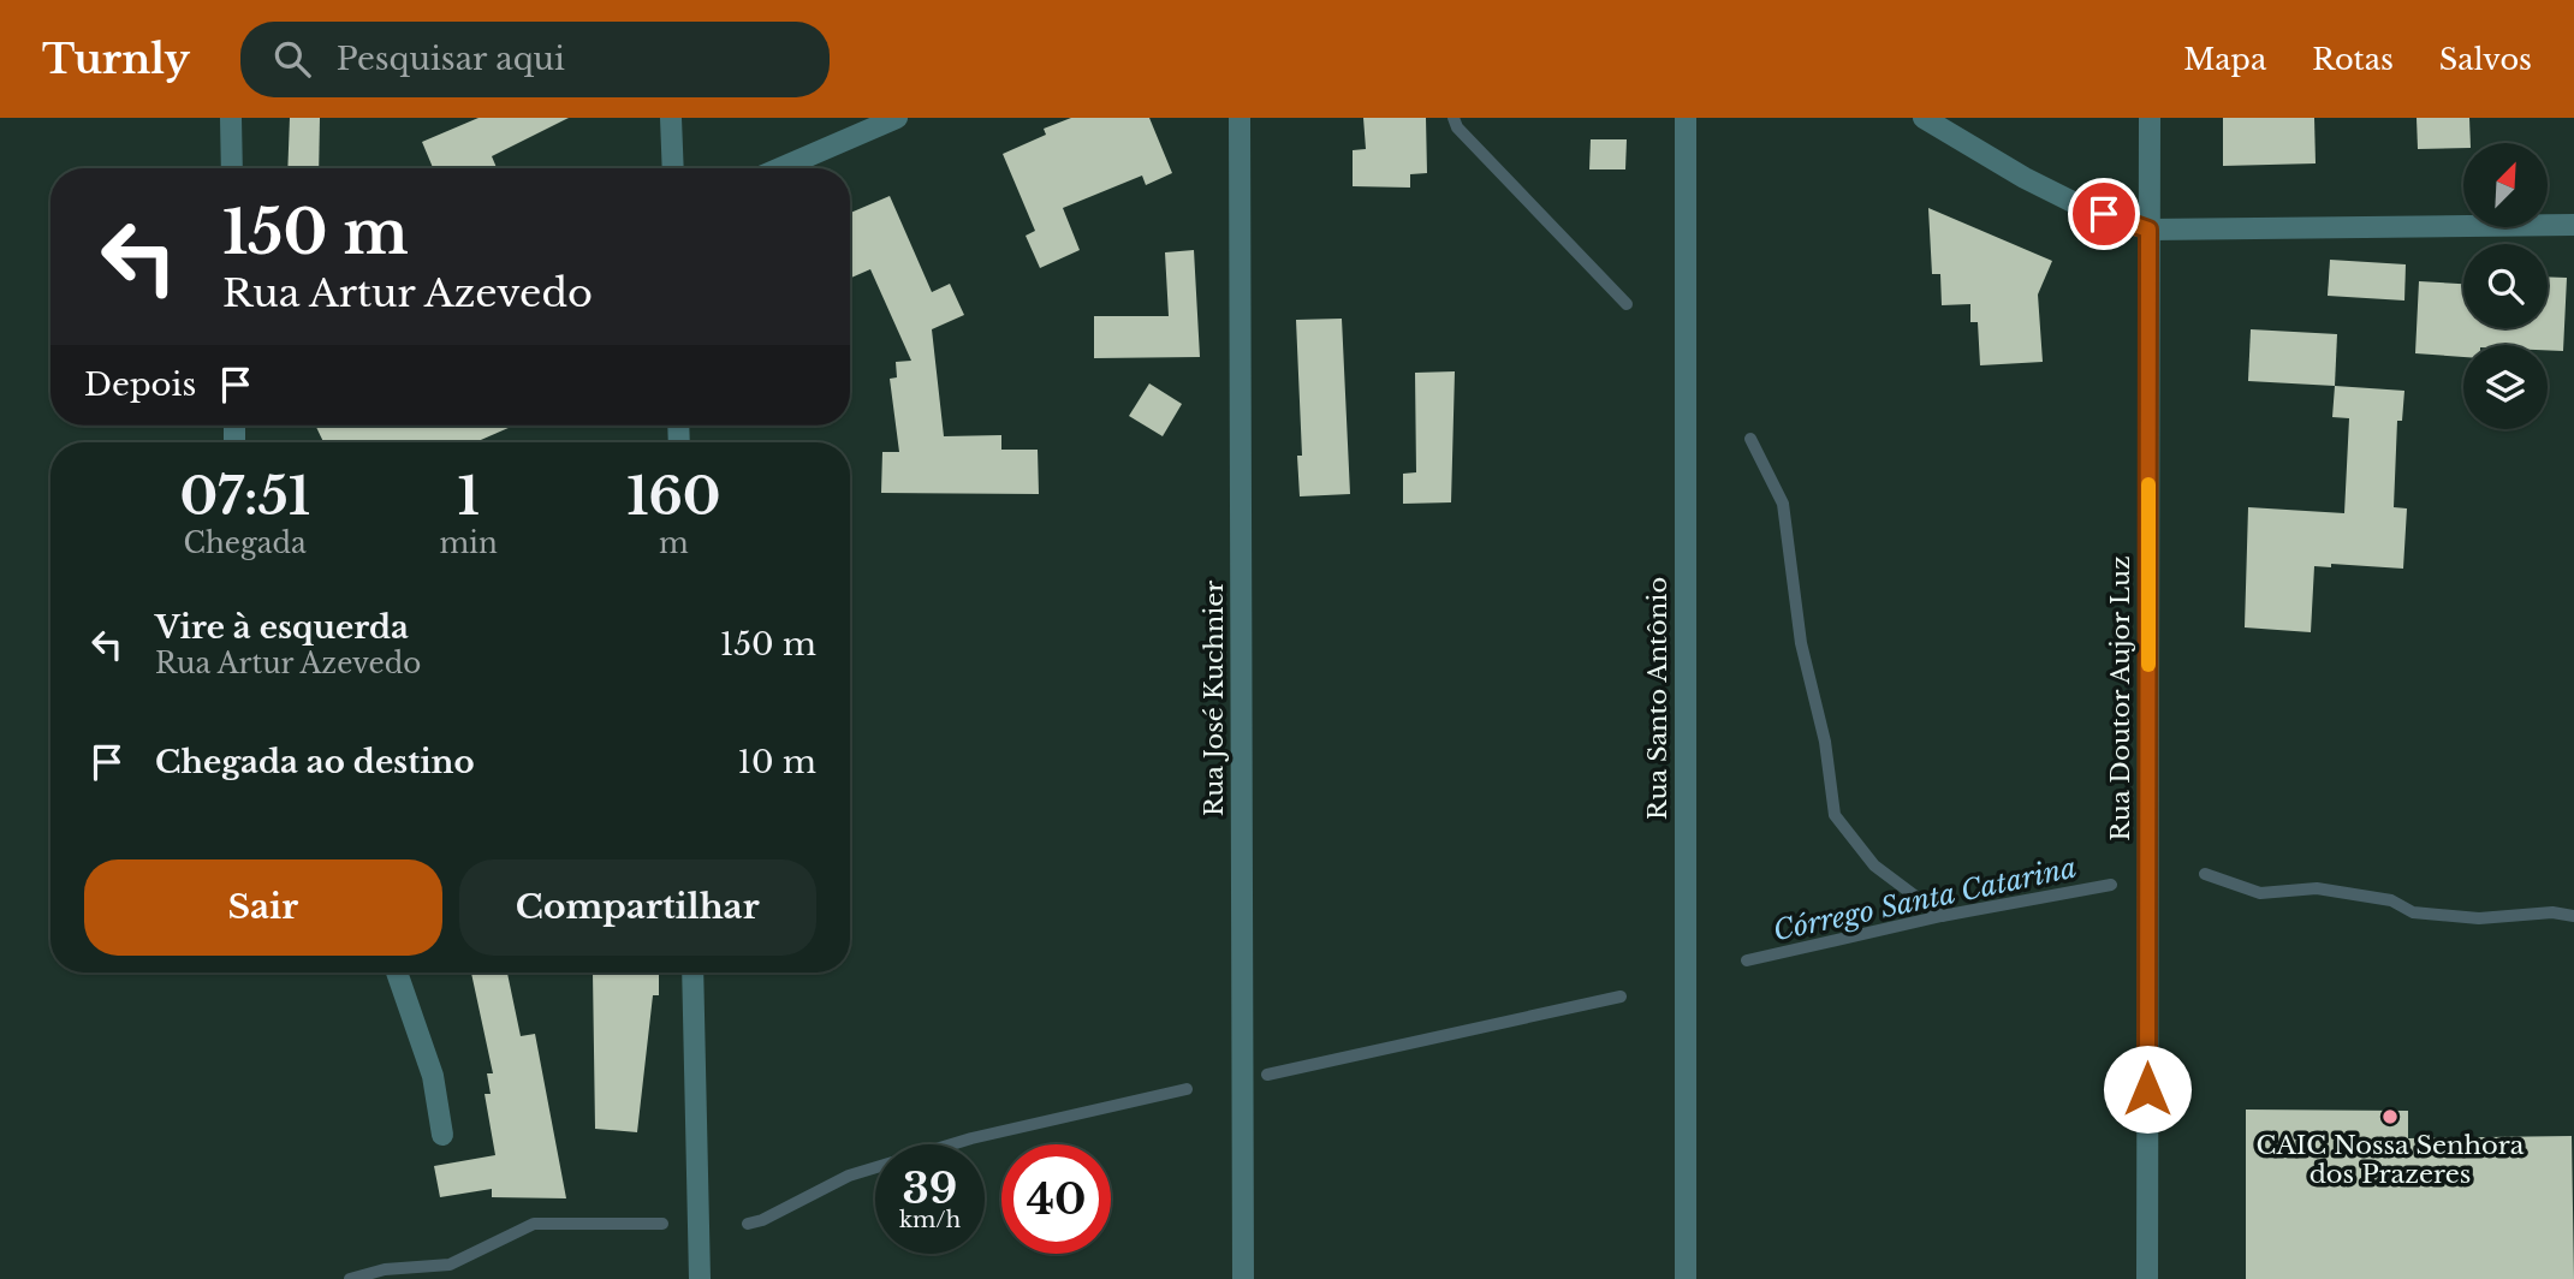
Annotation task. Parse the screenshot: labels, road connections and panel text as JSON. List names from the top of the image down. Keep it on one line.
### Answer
{"streets":{"street":["Rua José Kuchnier","Rua Santo Antônio","Rua Doutor Aujor Luz"]},"water":["Córrego Santa Catarina"],"places":["CAIC Nossa Senhora dos Prazeres"],"north":"top right","page":{"header":"Turnly","search":"Pesquisar aqui","nav":["Mapa","Rotas","Salvos"],"turn":["150 m","Rua Artur Azevedo"],"then":"Depois","eta":["07:51","Chegada","1","min","160","m"],"list":[{"name":"Vire à esquerda","note":"Rua Artur Azevedo","value":"150 m"},{"name":"Chegada ao destino","value":"10 m"}],"buttons":["Sair","Compartilhar"],"speed":"39 km/h","limit":"40"}}
